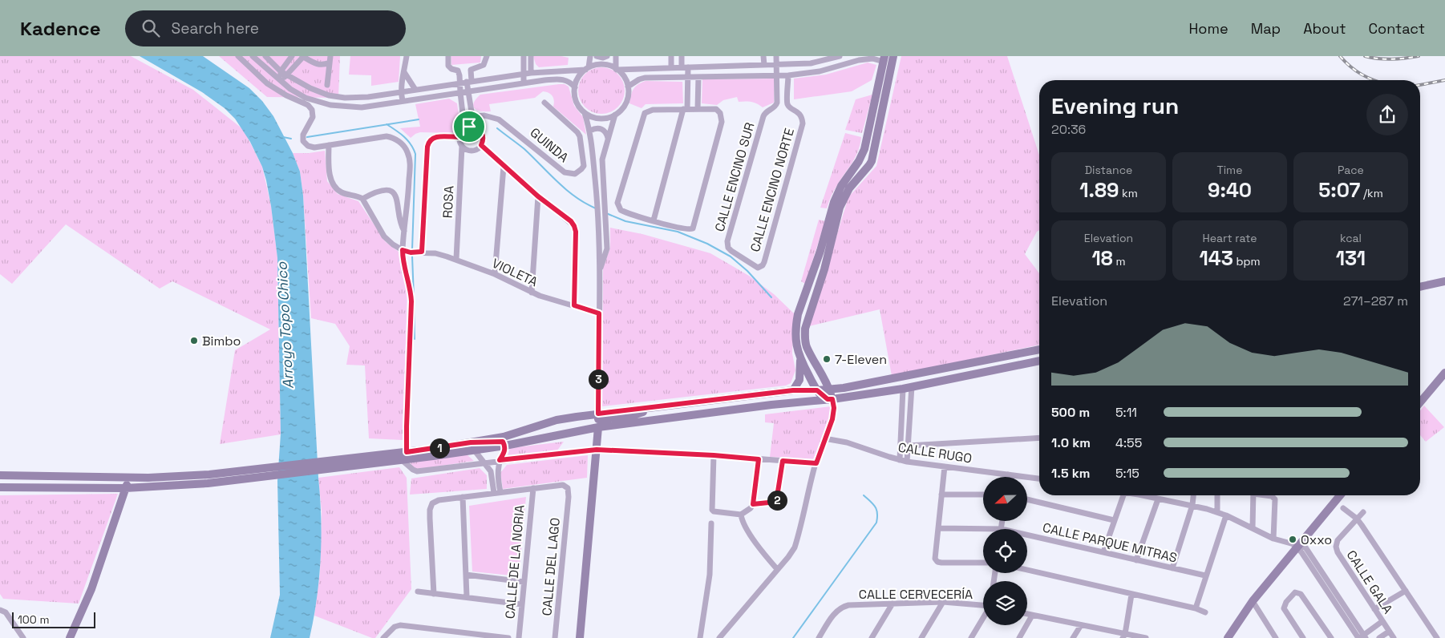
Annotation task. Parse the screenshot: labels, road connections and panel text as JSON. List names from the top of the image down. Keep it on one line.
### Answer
{"streets":{"street":["GUINDA","CALLE ENCINO SUR","CALLE ENCINO NORTE","ROSA","VIOLETA","CALLE RUGO","CALLE PARQUE MITRAS","CALLE DE LA NORIA","CALLE DEL LAGO","CALLE GALA","CALLE CERVECERÍA"]},"crossings":[["CALLE ENCINO SUR","CALLE ENCINO NORTE"],["ROSA","VIOLETA"],["CALLE DE LA NORIA","CALLE DEL LAGO"]],"water":["Arroyo Topo Chico"],"places":["Bimbo","7-Eleven","Oxxo"],"scale_bar":"100 m","north":"left","page":{"header":"Kadence","search":"Search here","nav":["Home","Map","About","Contact"],"heading":["Evening run","20:36"],"stats":[["Distance","1.89 km"],["Time","9:40"],["Pace","5:07 /km"],["Elevation","18 m"],["Heart rate","143 bpm"],["kcal","131"]],"chart":["Elevation","271–287 m"],"pins":["3","1","2"],"list":[{"name":"500 m","note":"5:11"},{"name":"1.0 km","note":"4:55"},{"name":"1.5 km","note":"5:15"}],"scale":"100 m"}}
